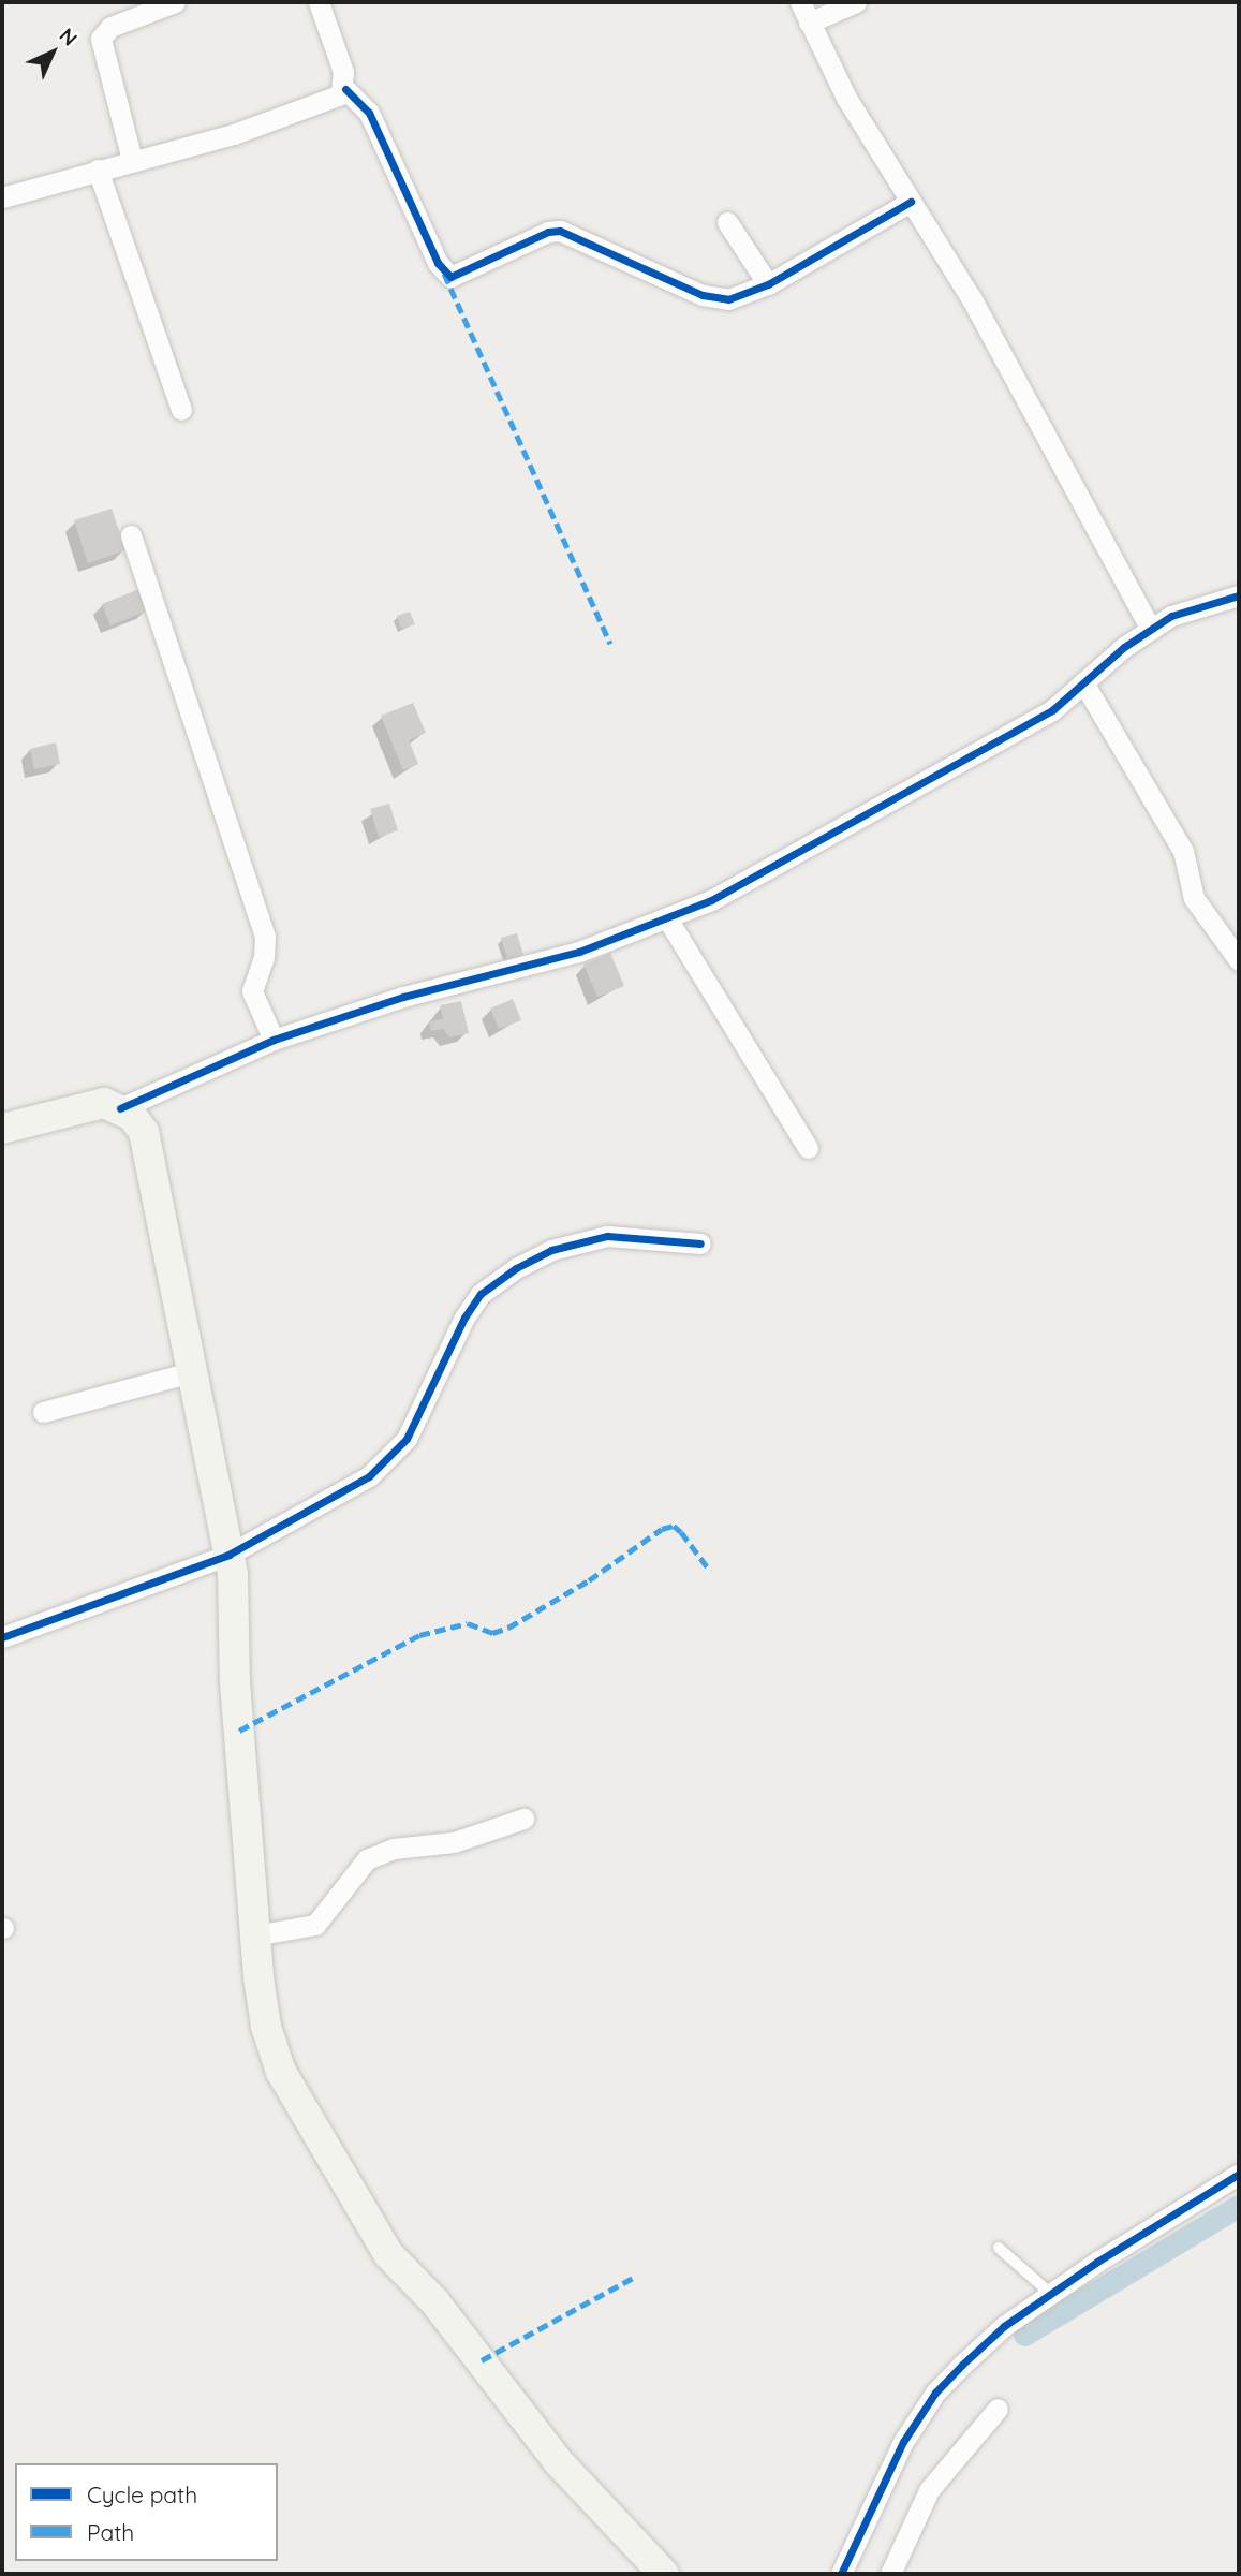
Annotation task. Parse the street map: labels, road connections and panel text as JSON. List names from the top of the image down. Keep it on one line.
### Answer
{"legend":["Cycle path","Path"],"north":"top right"}
